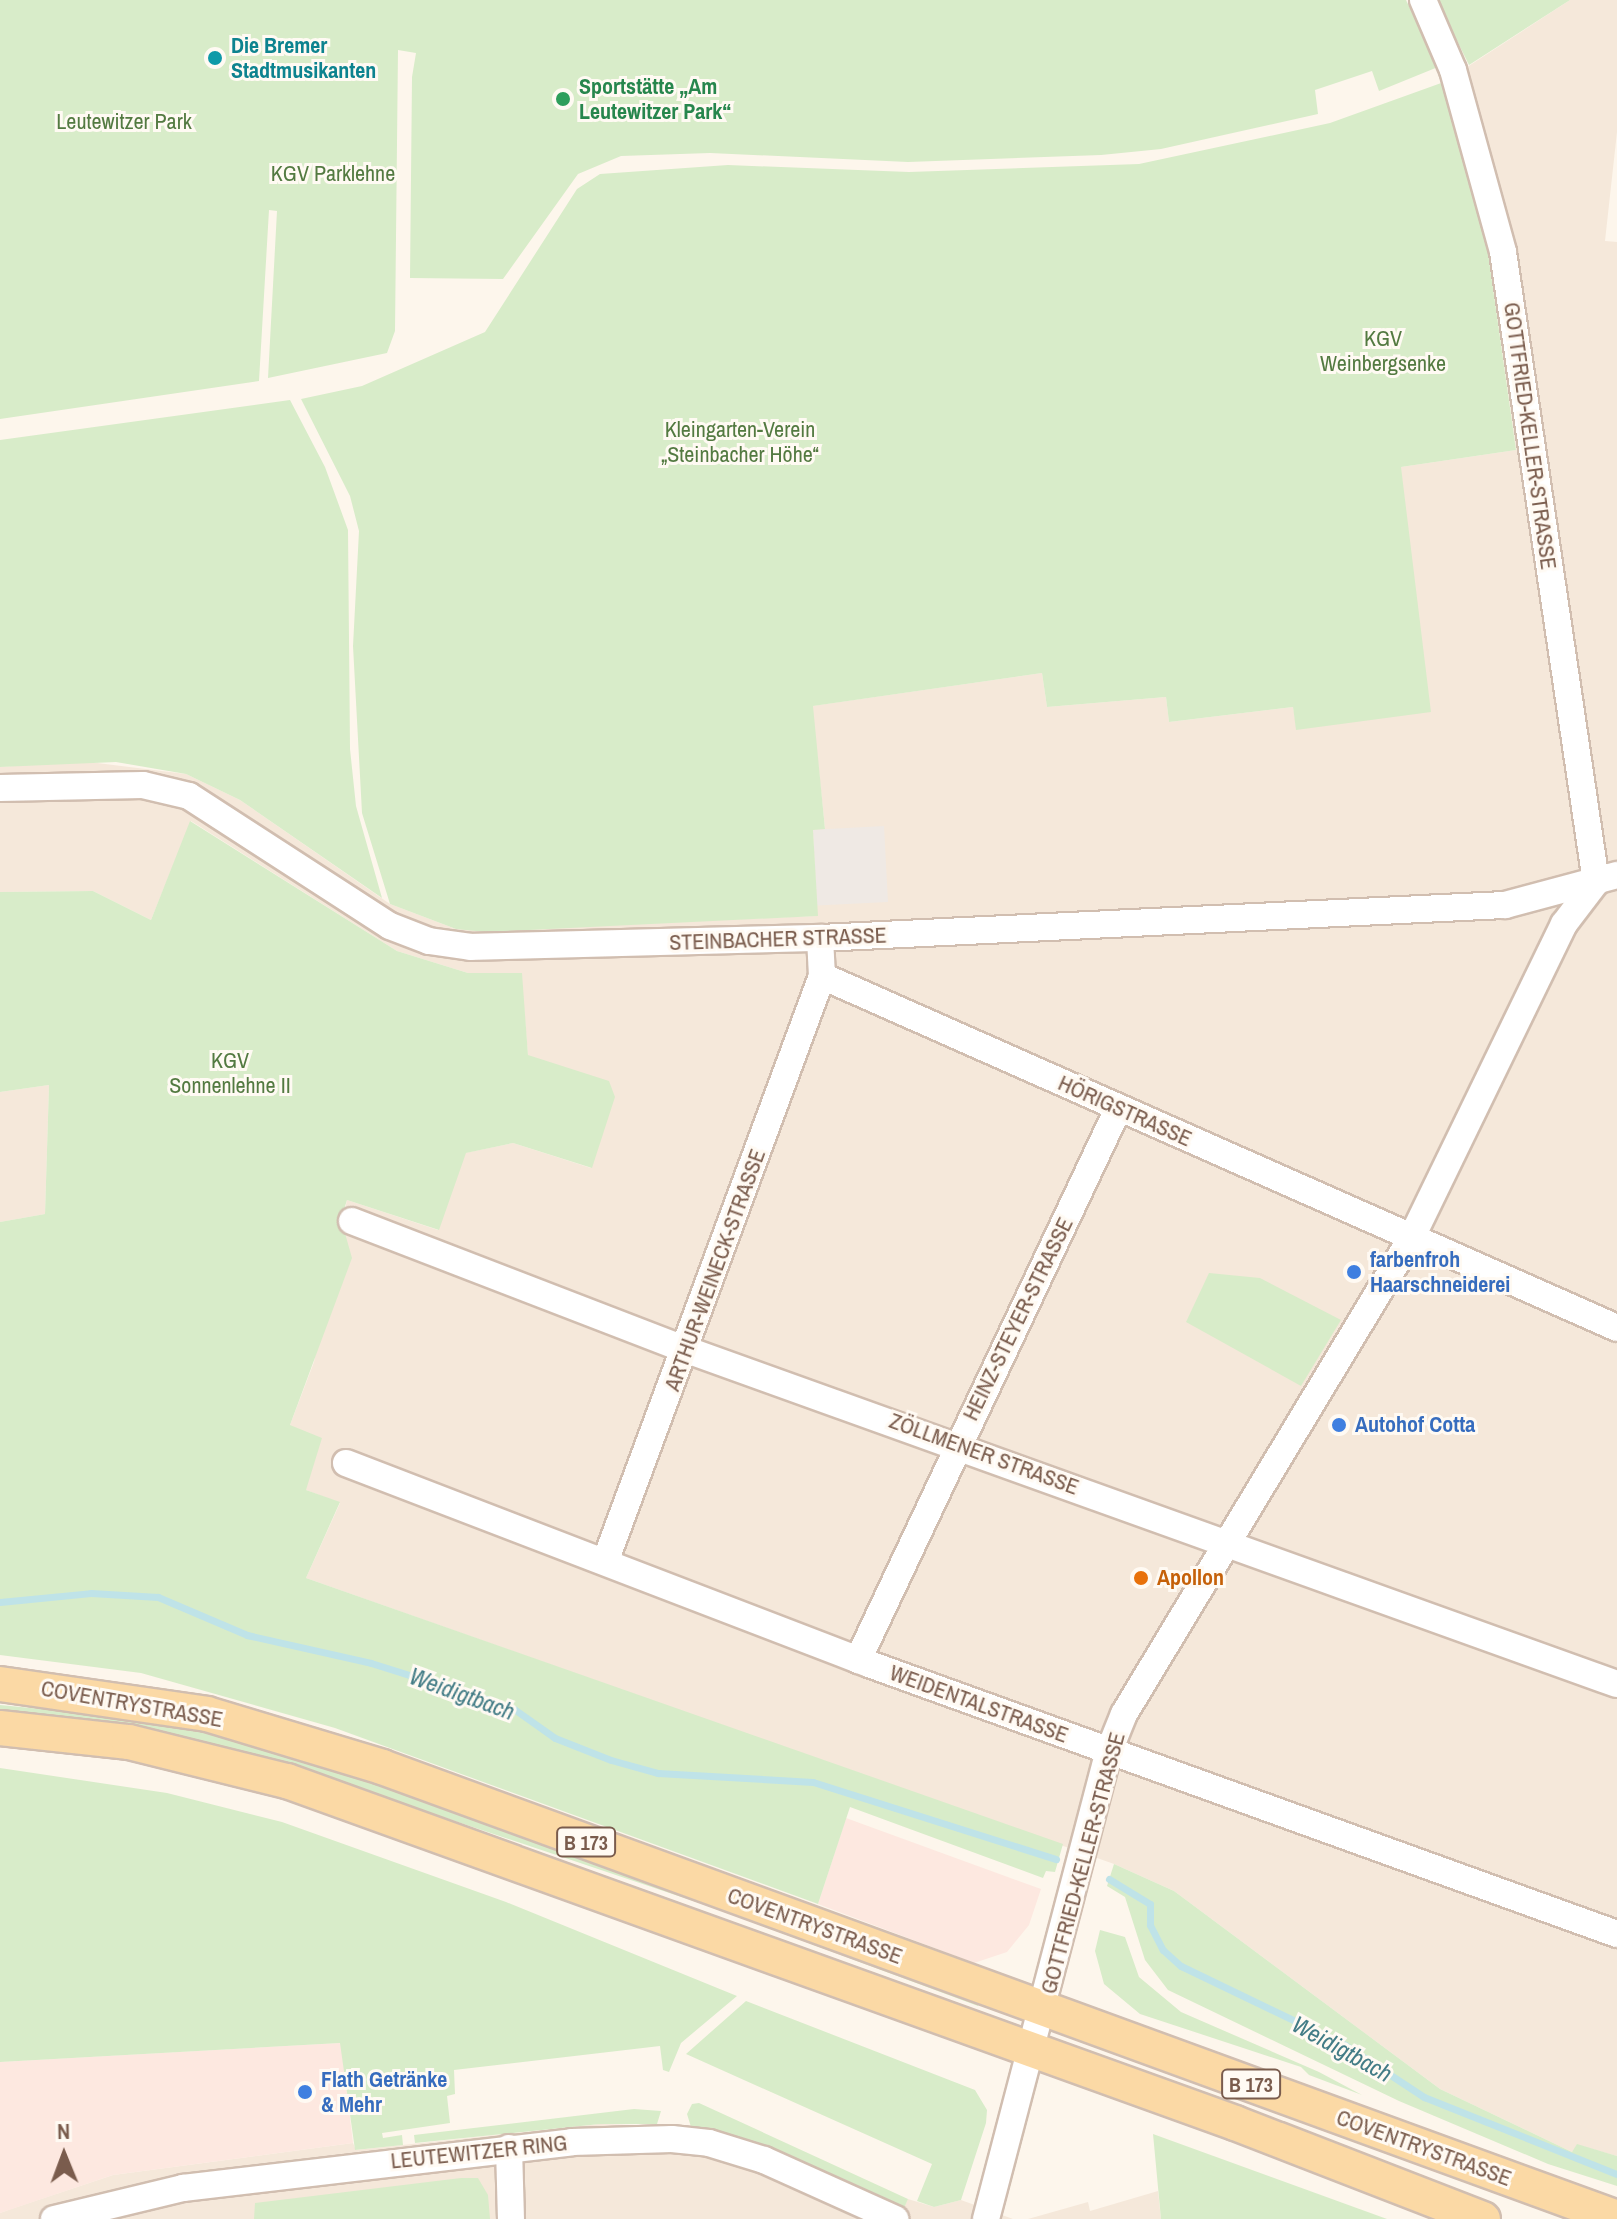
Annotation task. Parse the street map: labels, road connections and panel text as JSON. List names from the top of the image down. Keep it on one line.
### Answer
{"streets":{"main road":["COVENTRYSTRASSE","B 173"],"street":["GOTTFRIED-KELLER-STRASSE","STEINBACHER STRASSE","HÖRIGSTRASSE","ARTHUR-WEINECK-STRASSE","HEINZ-STEYER-STRASSE","ZÖLLMENER STRASSE","WEIDENTALSTRASSE","LEUTEWITZER RING"]},"crossings":[["GOTTFRIED-KELLER-STRASSE","STEINBACHER STRASSE"],["GOTTFRIED-KELLER-STRASSE","HÖRIGSTRASSE"],["GOTTFRIED-KELLER-STRASSE","ZÖLLMENER STRASSE"],["GOTTFRIED-KELLER-STRASSE","COVENTRYSTRASSE"],["GOTTFRIED-KELLER-STRASSE","WEIDENTALSTRASSE"],["HÖRIGSTRASSE","ARTHUR-WEINECK-STRASSE"],["HÖRIGSTRASSE","HEINZ-STEYER-STRASSE"],["ARTHUR-WEINECK-STRASSE","ZÖLLMENER STRASSE"],["ARTHUR-WEINECK-STRASSE","WEIDENTALSTRASSE"],["HEINZ-STEYER-STRASSE","ZÖLLMENER STRASSE"],["HEINZ-STEYER-STRASSE","WEIDENTALSTRASSE"]],"water":["Weidigtbach"],"parks":["Leutewitzer Park","KGV Parklehne","KGV Weinbergsenke","Kleingarten-Verein „Steinbacher Höhe“","KGV Sonnenlehne II"],"places":["Die Bremer Stadtmusikanten","Sportstätte „Am Leutewitzer Park“","farbenfroh Haarschneiderei","Autohof Cotta","Apollon","Flath Getränke & Mehr"],"north":"top"}
